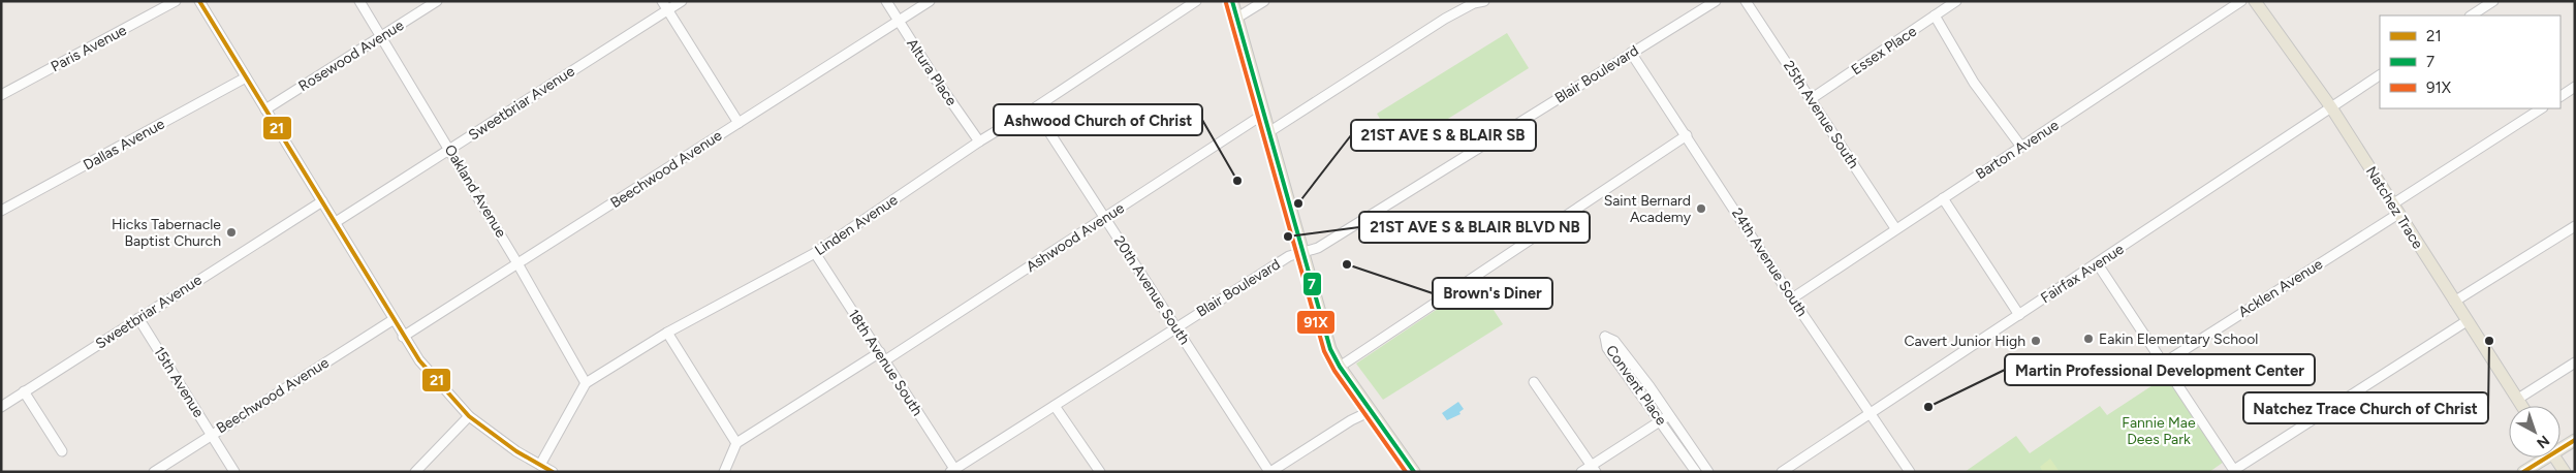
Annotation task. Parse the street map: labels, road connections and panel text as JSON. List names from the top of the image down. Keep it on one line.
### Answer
{"streets":{"main road":["Natchez Trace"],"street":["Paris Avenue","Essex Place","Rosewood Avenue","Altura Place","Blair Boulevard","Sweetbriar Avenue","25th Avenue South","Dallas Avenue","Barton Avenue","Beechwood Avenue","Oakland Avenue","Linden Avenue","Ashwood Avenue","24th Avenue South","Fairfax Avenue","Acklen Avenue","20th Avenue South","18th Avenue South","15th Avenue","Convent Place"]},"crossings":[["Essex Place","25th Avenue South"],["Rosewood Avenue","Oakland Avenue"],["Altura Place","Beechwood Avenue"],["Altura Place","Linden Avenue"],["Blair Boulevard","24th Avenue South"],["Blair Boulevard","20th Avenue South"],["Blair Boulevard","18th Avenue South"],["Sweetbriar Avenue","Oakland Avenue"],["Sweetbriar Avenue","15th Avenue"],["25th Avenue South","Barton Avenue"],["Barton Avenue","24th Avenue South"],["Beechwood Avenue","Oakland Avenue"],["Beechwood Avenue","15th Avenue"],["Oakland Avenue","Linden Avenue"],["Natchez Trace","Fairfax Avenue"],["Natchez Trace","Acklen Avenue"],["Linden Avenue","20th Avenue South"],["Linden Avenue","18th Avenue South"],["Ashwood Avenue","20th Avenue South"],["Ashwood Avenue","18th Avenue South"],["24th Avenue South","Fairfax Avenue"]],"parks":["Fannie Mae Dees Park"],"places":["Ashwood Church of Christ","21ST AVE S & BLAIR SB","Saint Bernard Academy","Hicks Tabernacle Baptist Church","21ST AVE S & BLAIR BLVD NB","Brown's Diner","Eakin Elementary School","Cavert Junior High","Natchez Trace Church of Christ","Martin Professional Development Center"],"lines":["transit line 21","transit line 7","transit line 91X"],"legend":["21","7","91X"],"north":"bottom right"}
